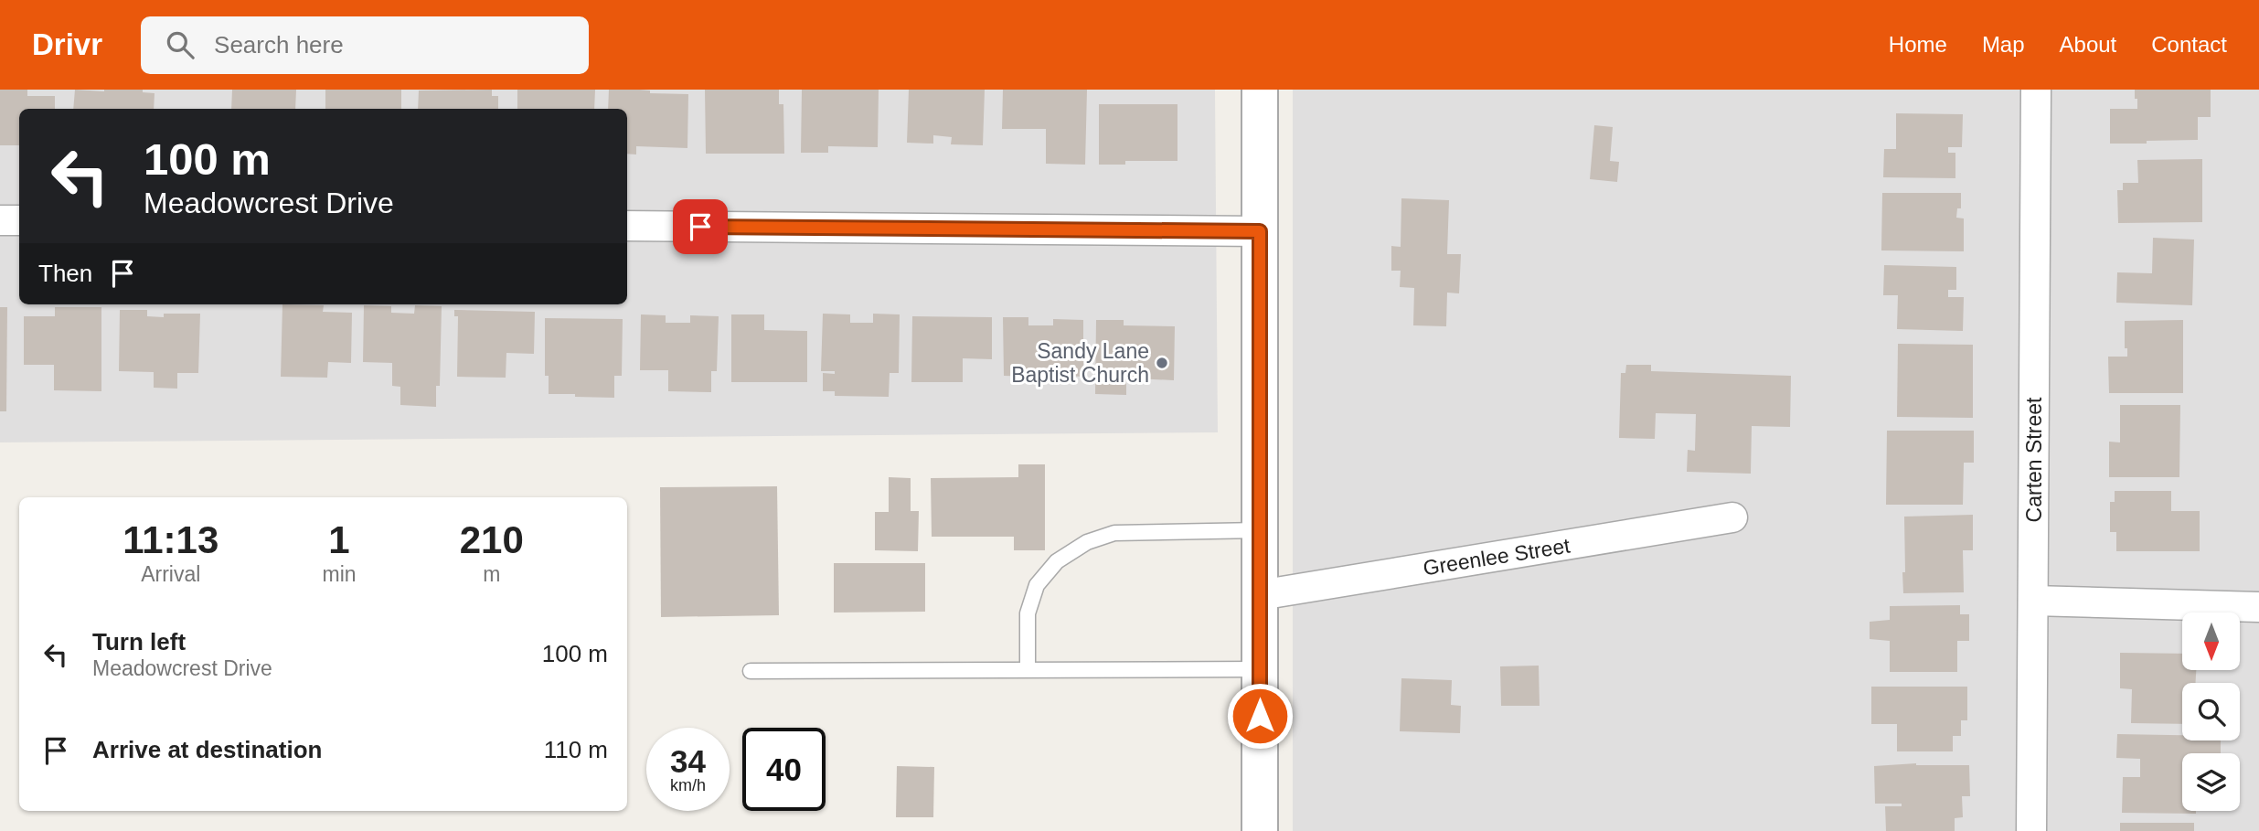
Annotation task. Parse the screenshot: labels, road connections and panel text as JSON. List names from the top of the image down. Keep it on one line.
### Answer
{"streets":{"street":["Carten Street","Greenlee Street"]},"places":["Sandy Lane Baptist Church"],"north":"bottom","page":{"header":"Drivr","search":"Search here","nav":["Home","Map","About","Contact"],"turn":["100 m","Meadowcrest Drive"],"then":"Then","eta":["11:13","Arrival","1","min","210","m"],"list":[{"name":"Turn left","note":"Meadowcrest Drive","value":"100 m"},{"name":"Arrive at destination","value":"110 m"}],"speed":"34 km/h","limit":"40"}}
